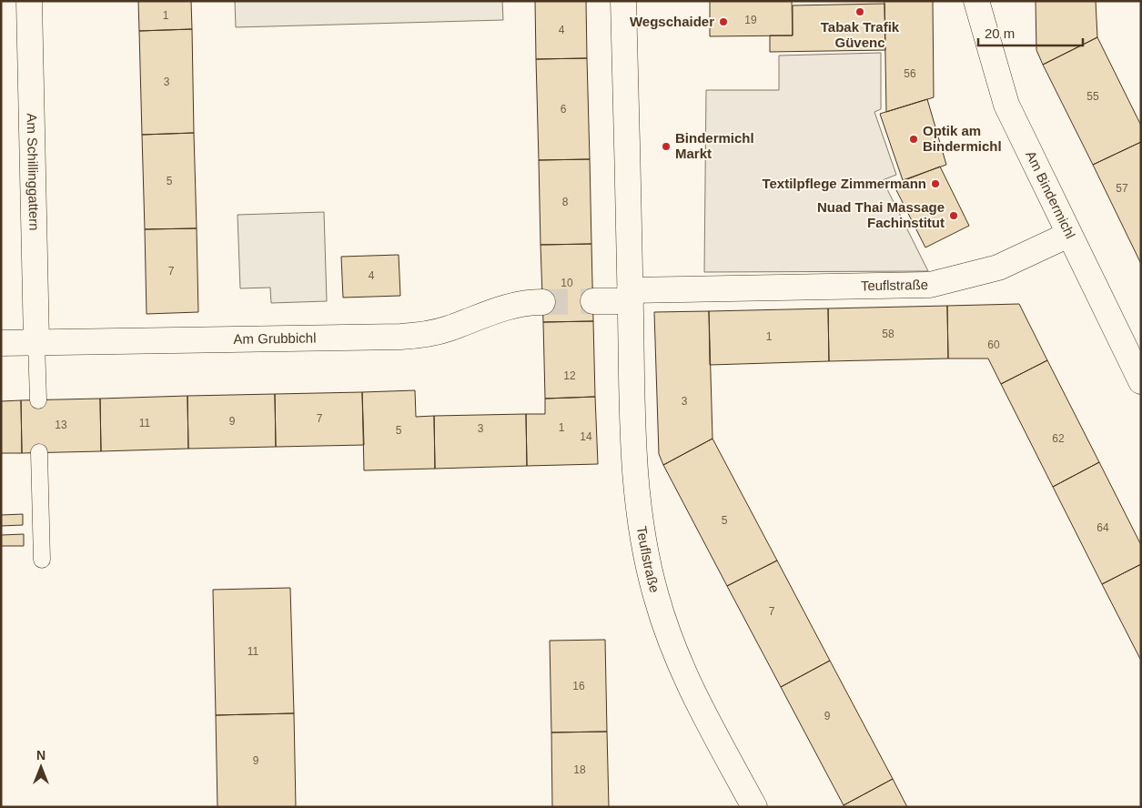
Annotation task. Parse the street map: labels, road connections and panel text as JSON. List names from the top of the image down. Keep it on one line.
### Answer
{"streets":{"street":["Am Schillinggattern","Am Bindermichl","Teuflstraße","Am Grubbichl"]},"crossings":[["Am Schillinggattern","Am Grubbichl"],["Am Bindermichl","Teuflstraße"]],"places":["Tabak Trafik Güvenc","Wegschaider","Optik am Bindermichl","Bindermichl Markt","Textilpflege Zimmermann","Nuad Thai Massage Fachinstitut"],"house_numbers":["1","19","4","56","3","55","6","5","57","8","7","4","10","58","1","60","12","3","7","9","11","13","1","3","5","14","62","5","64","7","11","16","9","9","18"],"scale_bar":"20 m","north":"top"}
